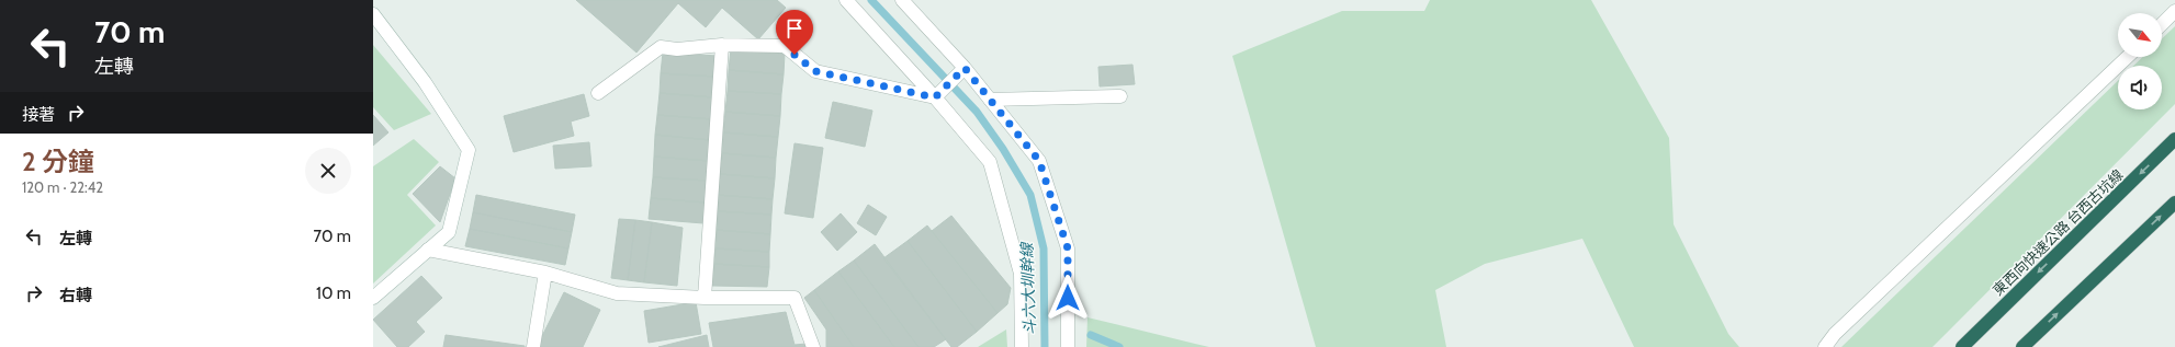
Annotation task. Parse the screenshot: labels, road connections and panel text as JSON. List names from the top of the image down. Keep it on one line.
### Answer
{"streets":{"highway":["東西向快速公路 台西古坑線"]},"water":["斗六大圳幹線"],"north":"bottom right","page":{"turn":["70 m","左轉"],"then":"接著","heading":["2 分鐘","120 m · 22:42"],"list":[{"name":"左轉","value":"70 m"},{"name":"右轉","value":"10 m"}]}}
